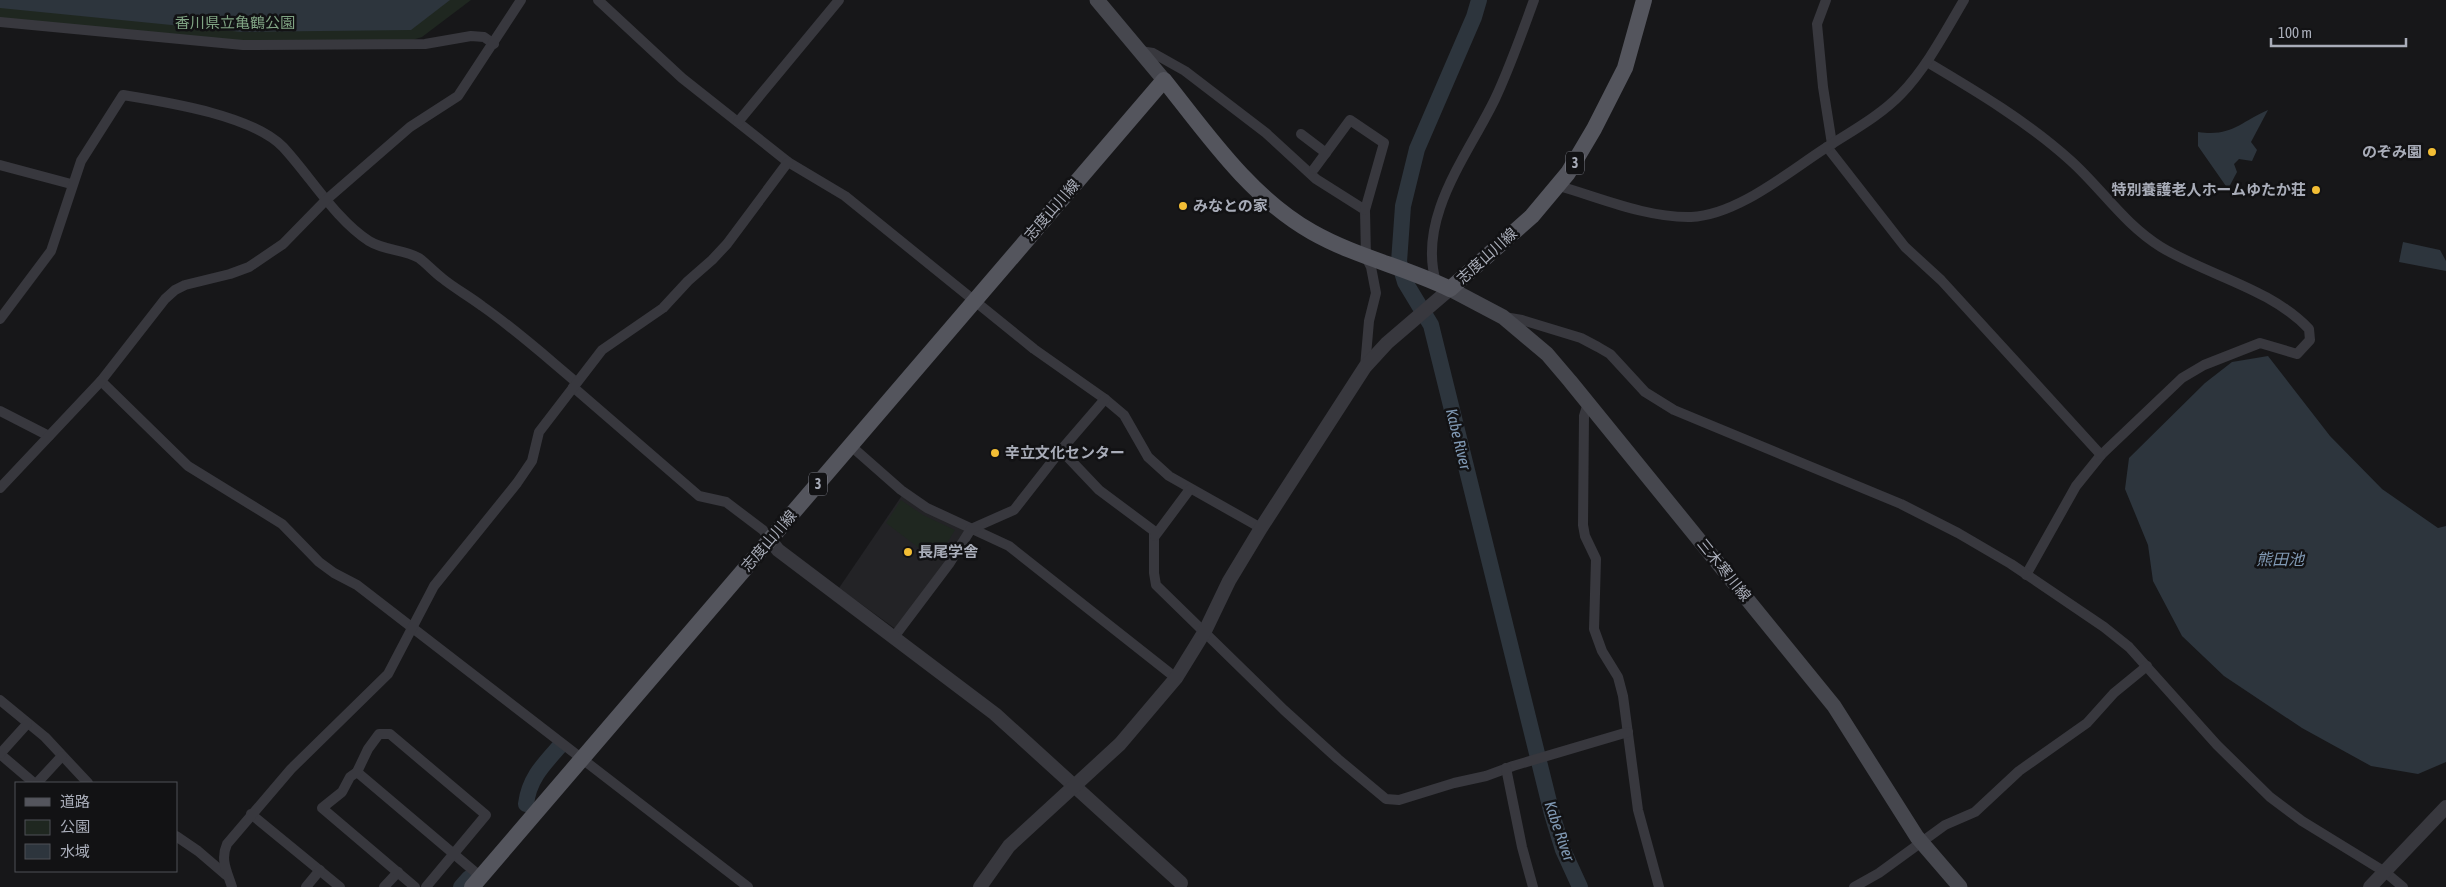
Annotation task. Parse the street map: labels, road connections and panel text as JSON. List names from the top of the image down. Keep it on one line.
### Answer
{"streets":{"main road":["3","志度山川線","三木寒川線"]},"crossings":[["志度山川線","三木寒川線"]],"water":["Kabe River","熊田池"],"parks":["香川県立亀鶴公園"],"places":["のぞみ園","特別養護老人ホームゆたか荘","みなとの家","辛立文化センター","長尾学舎"],"legend":["道路","公園","水域"],"scale_bar":"100 m"}
